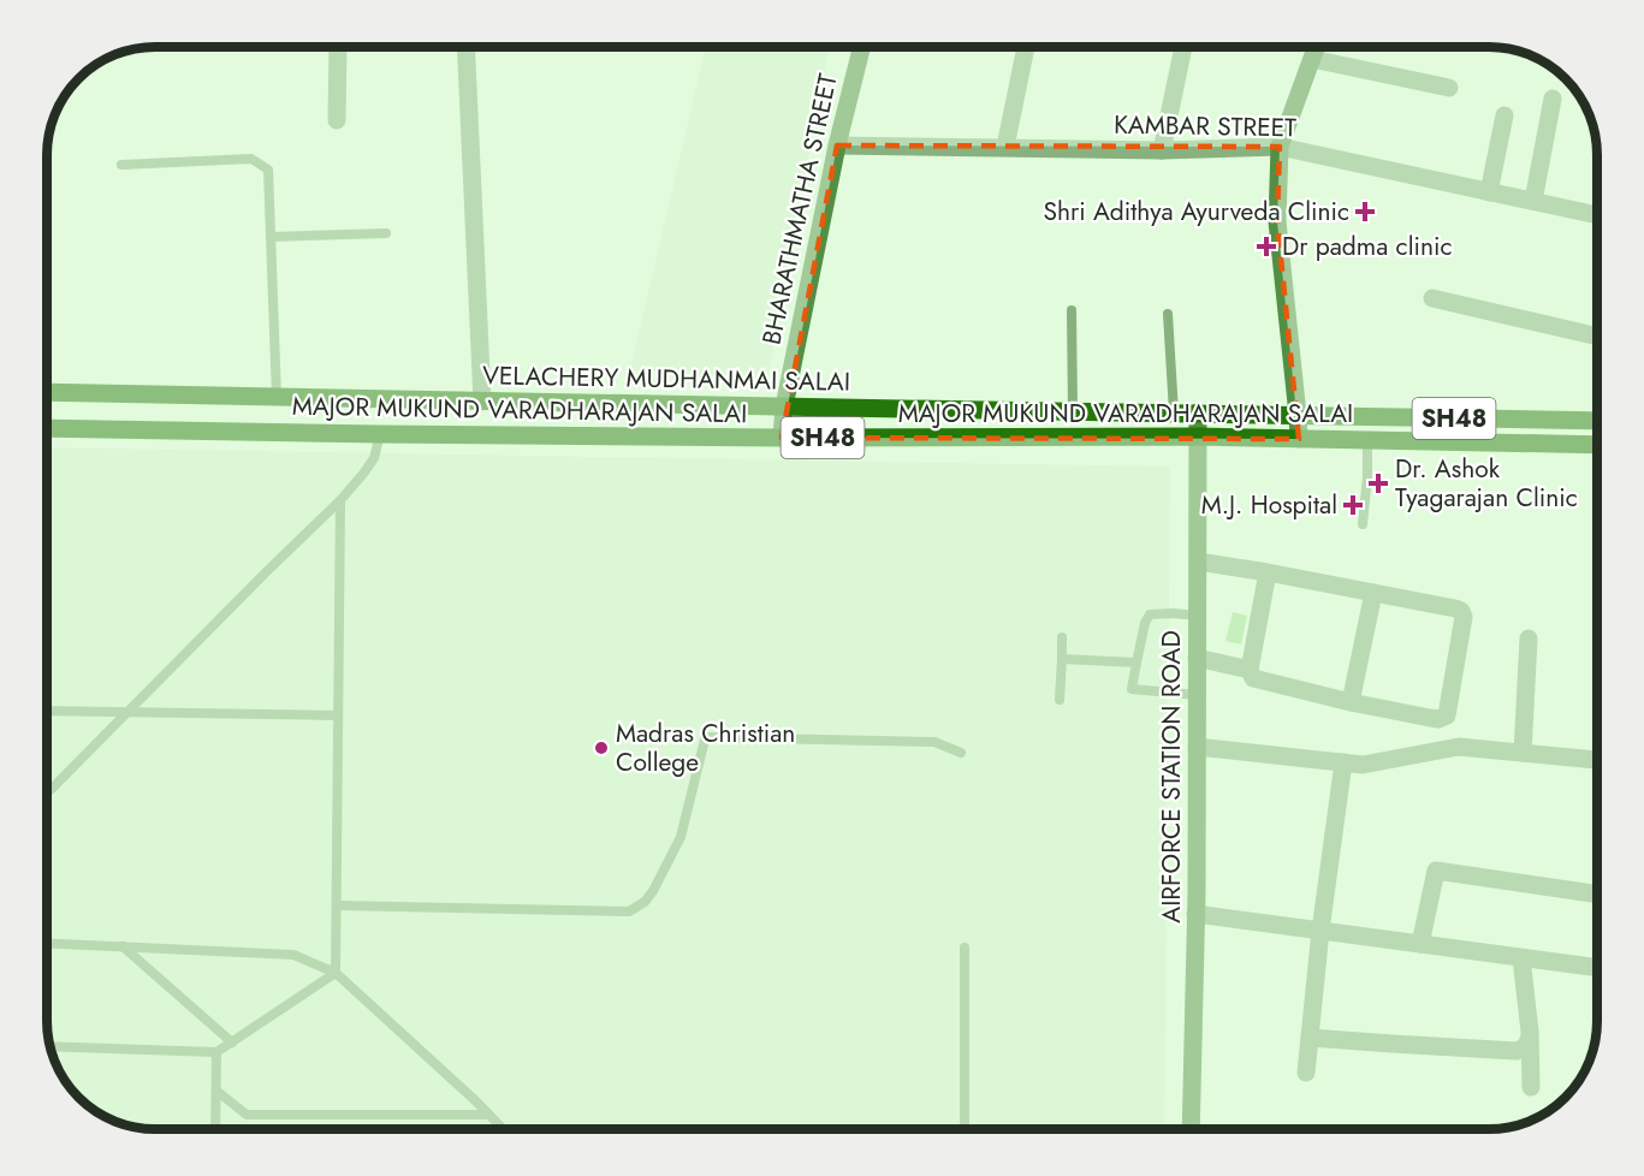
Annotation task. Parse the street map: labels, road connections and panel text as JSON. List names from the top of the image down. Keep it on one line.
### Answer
{"streets":{"main road":["VELACHERY MUDHANMAI SALAI","MAJOR MUKUND VARADHARAJAN SALAI","SH48"],"street":["KAMBAR STREET","BHARATHMATHA STREET","AIRFORCE STATION ROAD"]},"crossings":[["KAMBAR STREET","BHARATHMATHA STREET"],["BHARATHMATHA STREET","VELACHERY MUDHANMAI SALAI"],["BHARATHMATHA STREET","MAJOR MUKUND VARADHARAJAN SALAI"],["VELACHERY MUDHANMAI SALAI","MAJOR MUKUND VARADHARAJAN SALAI"],["VELACHERY MUDHANMAI SALAI","AIRFORCE STATION ROAD"],["MAJOR MUKUND VARADHARAJAN SALAI","AIRFORCE STATION ROAD"]],"places":{"health":["Shri Adithya Ayurveda Clinic","Dr padma clinic","Dr. Ashok Tyagarajan Clinic","M.J. Hospital"],"other":["Madras Christian College"]}}
